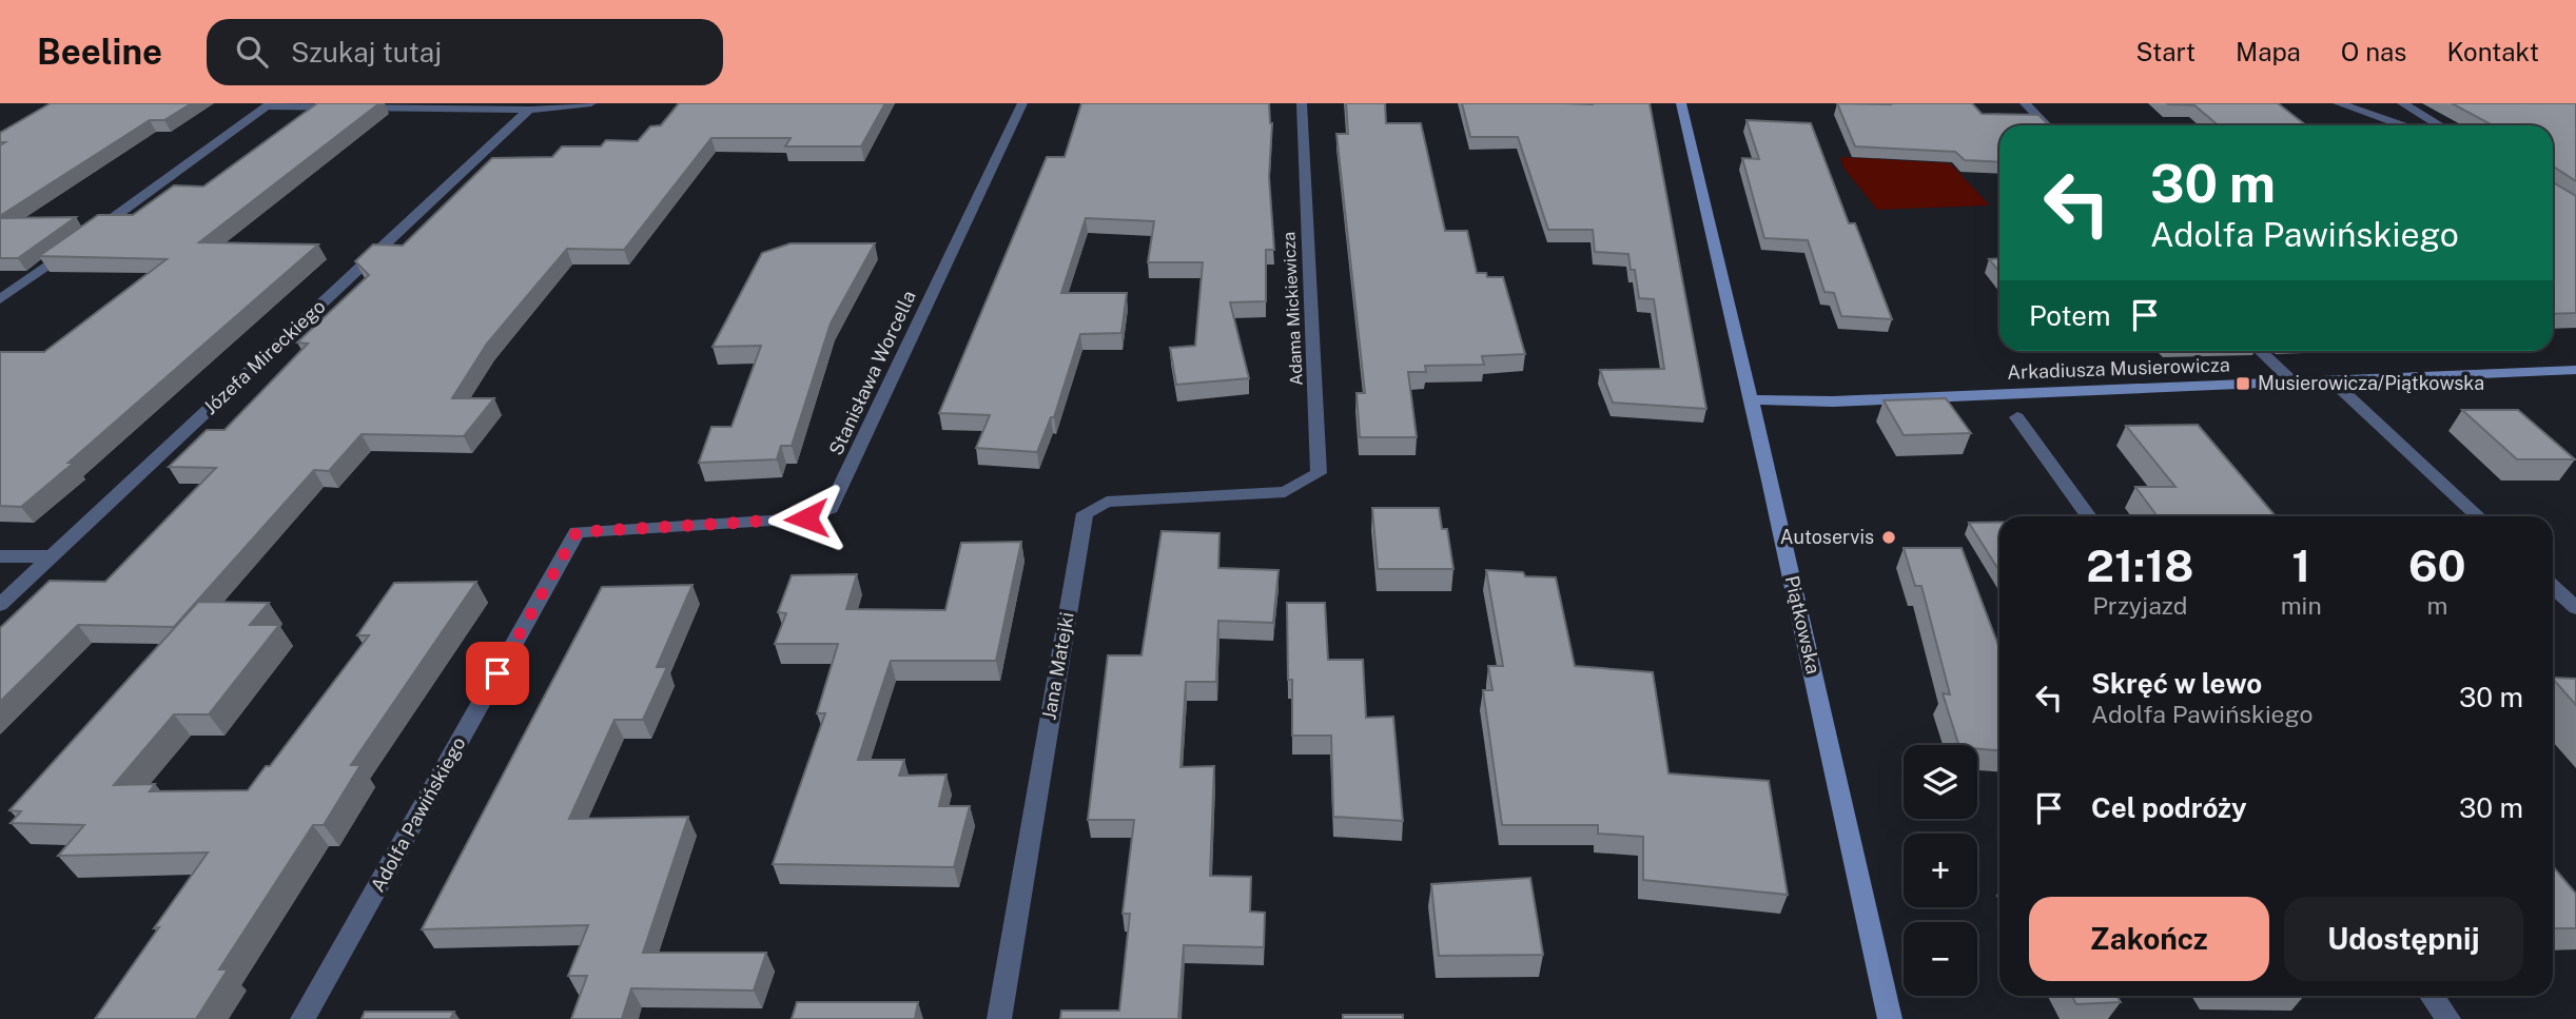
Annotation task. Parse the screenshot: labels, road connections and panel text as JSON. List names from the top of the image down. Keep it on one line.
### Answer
{"streets":{"main road":["Arkadiusza Musierowicza","Piątkowska"],"street":["Adama Mickiewicza","Józefa Mireckiego","Stanisława Worcella","Jana Matejki","Adolfa Pawińskiego"]},"crossings":[["Adama Mickiewicza","Jana Matejki"],["Arkadiusza Musierowicza","Piątkowska"],["Stanisława Worcella","Adolfa Pawińskiego"]],"places":{"transit":["Musierowicza/Piątkowska"],"other":["Autoservis"]},"page":{"header":"Beeline","search":"Szukaj tutaj","nav":["Start","Mapa","O nas","Kontakt"],"turn":["30 m","Adolfa Pawińskiego"],"then":"Potem","eta":["21:18","Przyjazd","1","min","60","m"],"list":[{"name":"Skręć w lewo","note":"Adolfa Pawińskiego","value":"30 m"},{"name":"Cel podróży","value":"30 m"}],"map_buttons":["+","−"],"buttons":["Zakończ","Udostępnij"]}}
